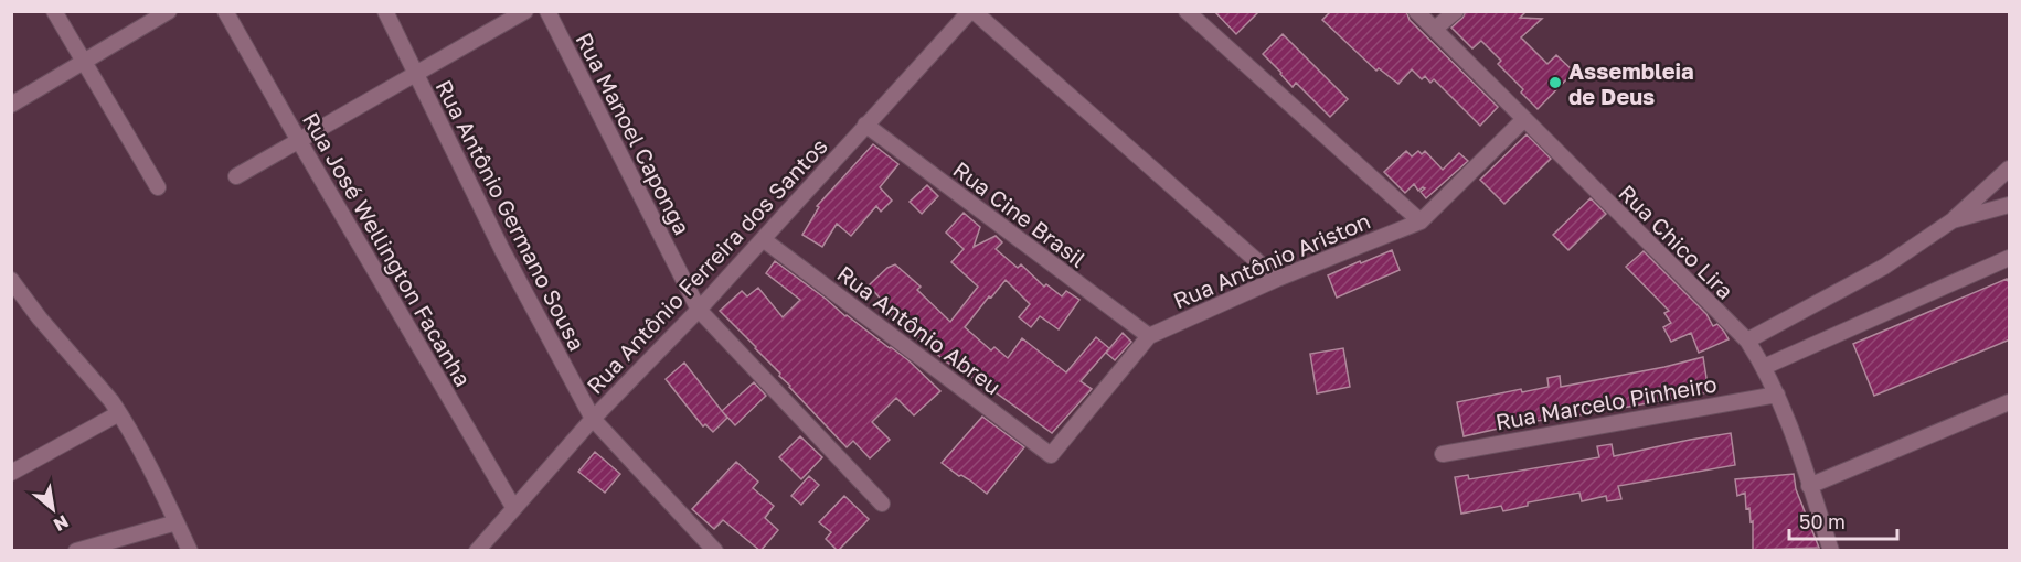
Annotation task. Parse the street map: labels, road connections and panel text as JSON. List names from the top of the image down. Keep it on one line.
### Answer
{"streets":{"street":["Rua Manoel Caponga","Rua Cine Brasil","Rua Antônio Germano Sousa","Rua Chico Lira","Rua José Wellington Facanha","Rua Antônio Ariston","Rua Antônio Ferreira dos Santos","Rua Antônio Abreu","Rua Marcelo Pinheiro"]},"crossings":[["Rua Manoel Caponga","Rua Antônio Ferreira dos Santos"],["Rua Cine Brasil","Rua Antônio Ariston"],["Rua Cine Brasil","Rua Antônio Ferreira dos Santos"],["Rua Antônio Germano Sousa","Rua Antônio Ferreira dos Santos"],["Rua Chico Lira","Rua Antônio Ariston"],["Rua Chico Lira","Rua Marcelo Pinheiro"],["Rua José Wellington Facanha","Rua Antônio Ferreira dos Santos"],["Rua Antônio Ariston","Rua Antônio Abreu"],["Rua Antônio Ferreira dos Santos","Rua Antônio Abreu"]],"places":["Assembleia de Deus"],"scale_bar":"50 m","north":"bottom right"}
